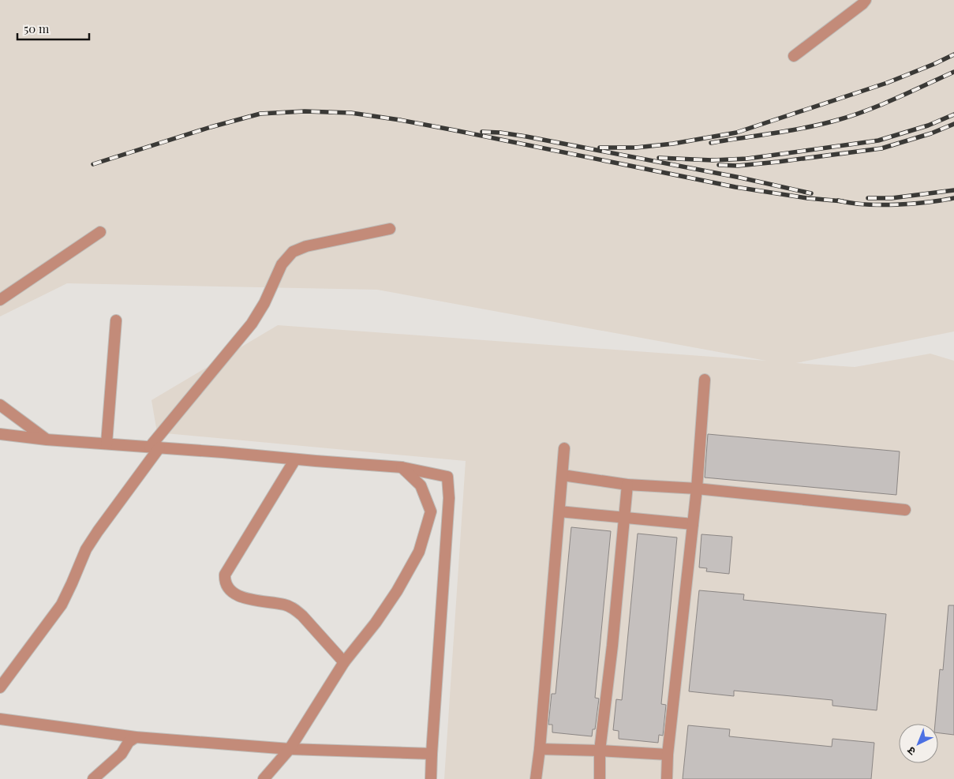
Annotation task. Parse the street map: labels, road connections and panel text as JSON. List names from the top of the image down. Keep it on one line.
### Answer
{"scale_bar":"50 m","north":"bottom left"}
